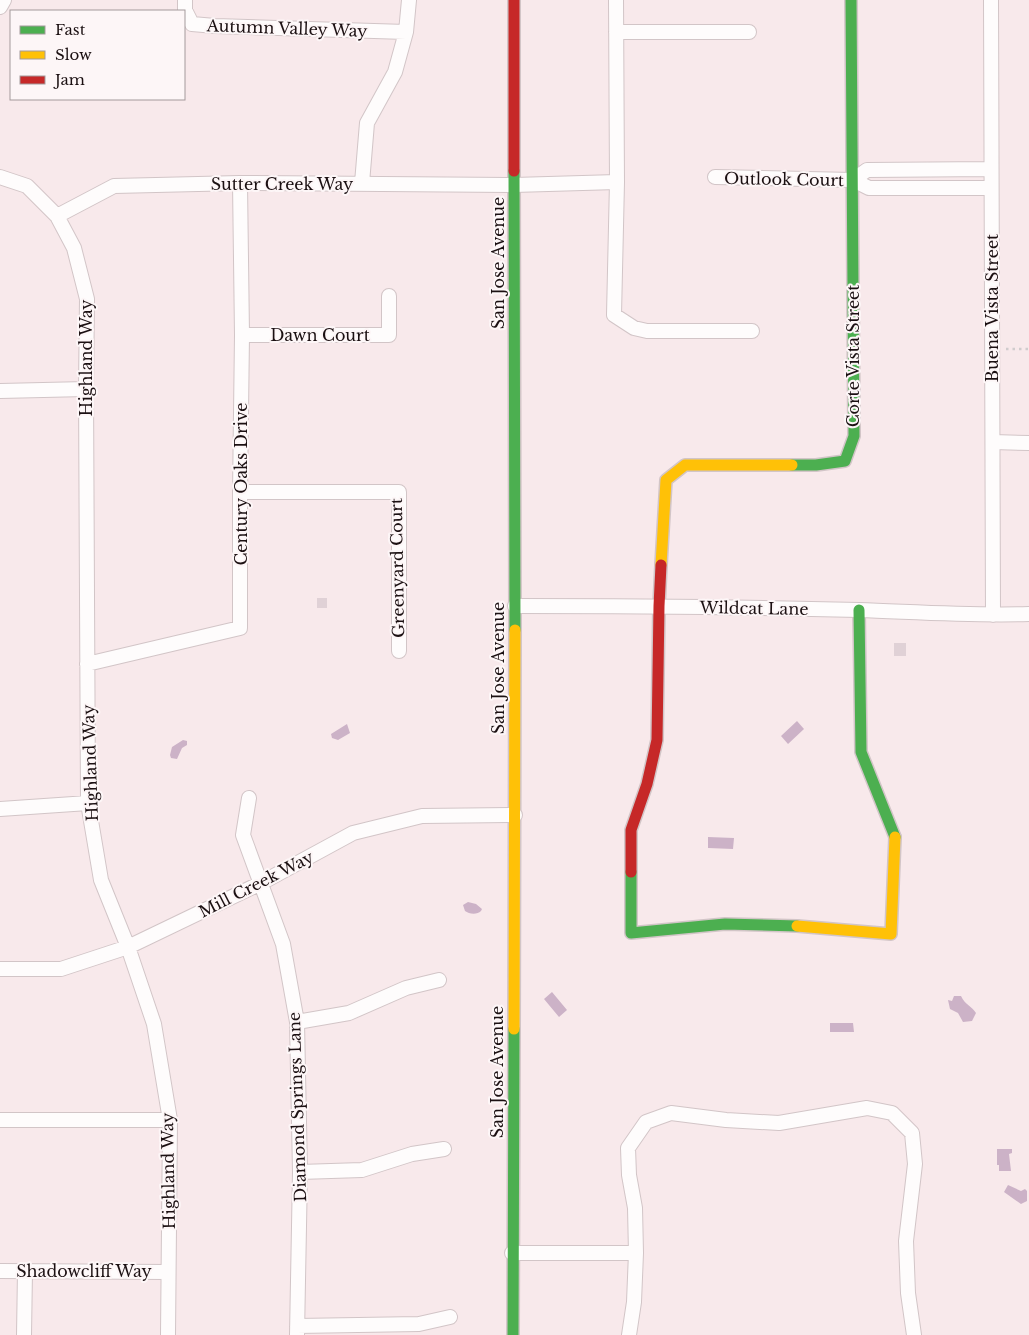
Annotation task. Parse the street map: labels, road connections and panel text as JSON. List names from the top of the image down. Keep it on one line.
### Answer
{"streets":{"street":["Autumn Valley Way","Outlook Court","Sutter Creek Way","San Jose Avenue","Buena Vista Street","Dawn Court","Corte Vista Street","Highland Way","Century Oaks Drive","Greenyard Court","Wildcat Lane","Mill Creek Way","Diamond Springs Lane","Shadowcliff Way"]},"crossings":[["Outlook Court","Corte Vista Street"],["Sutter Creek Way","San Jose Avenue"],["Sutter Creek Way","Highland Way"],["Sutter Creek Way","Century Oaks Drive"],["San Jose Avenue","Wildcat Lane"],["San Jose Avenue","Mill Creek Way"],["Buena Vista Street","Wildcat Lane"],["Dawn Court","Century Oaks Drive"],["Corte Vista Street","Wildcat Lane"],["Highland Way","Century Oaks Drive"],["Highland Way","Mill Creek Way"],["Highland Way","Shadowcliff Way"],["Century Oaks Drive","Greenyard Court"],["Mill Creek Way","Diamond Springs Lane"]],"legend":["Fast","Slow","Jam"]}
